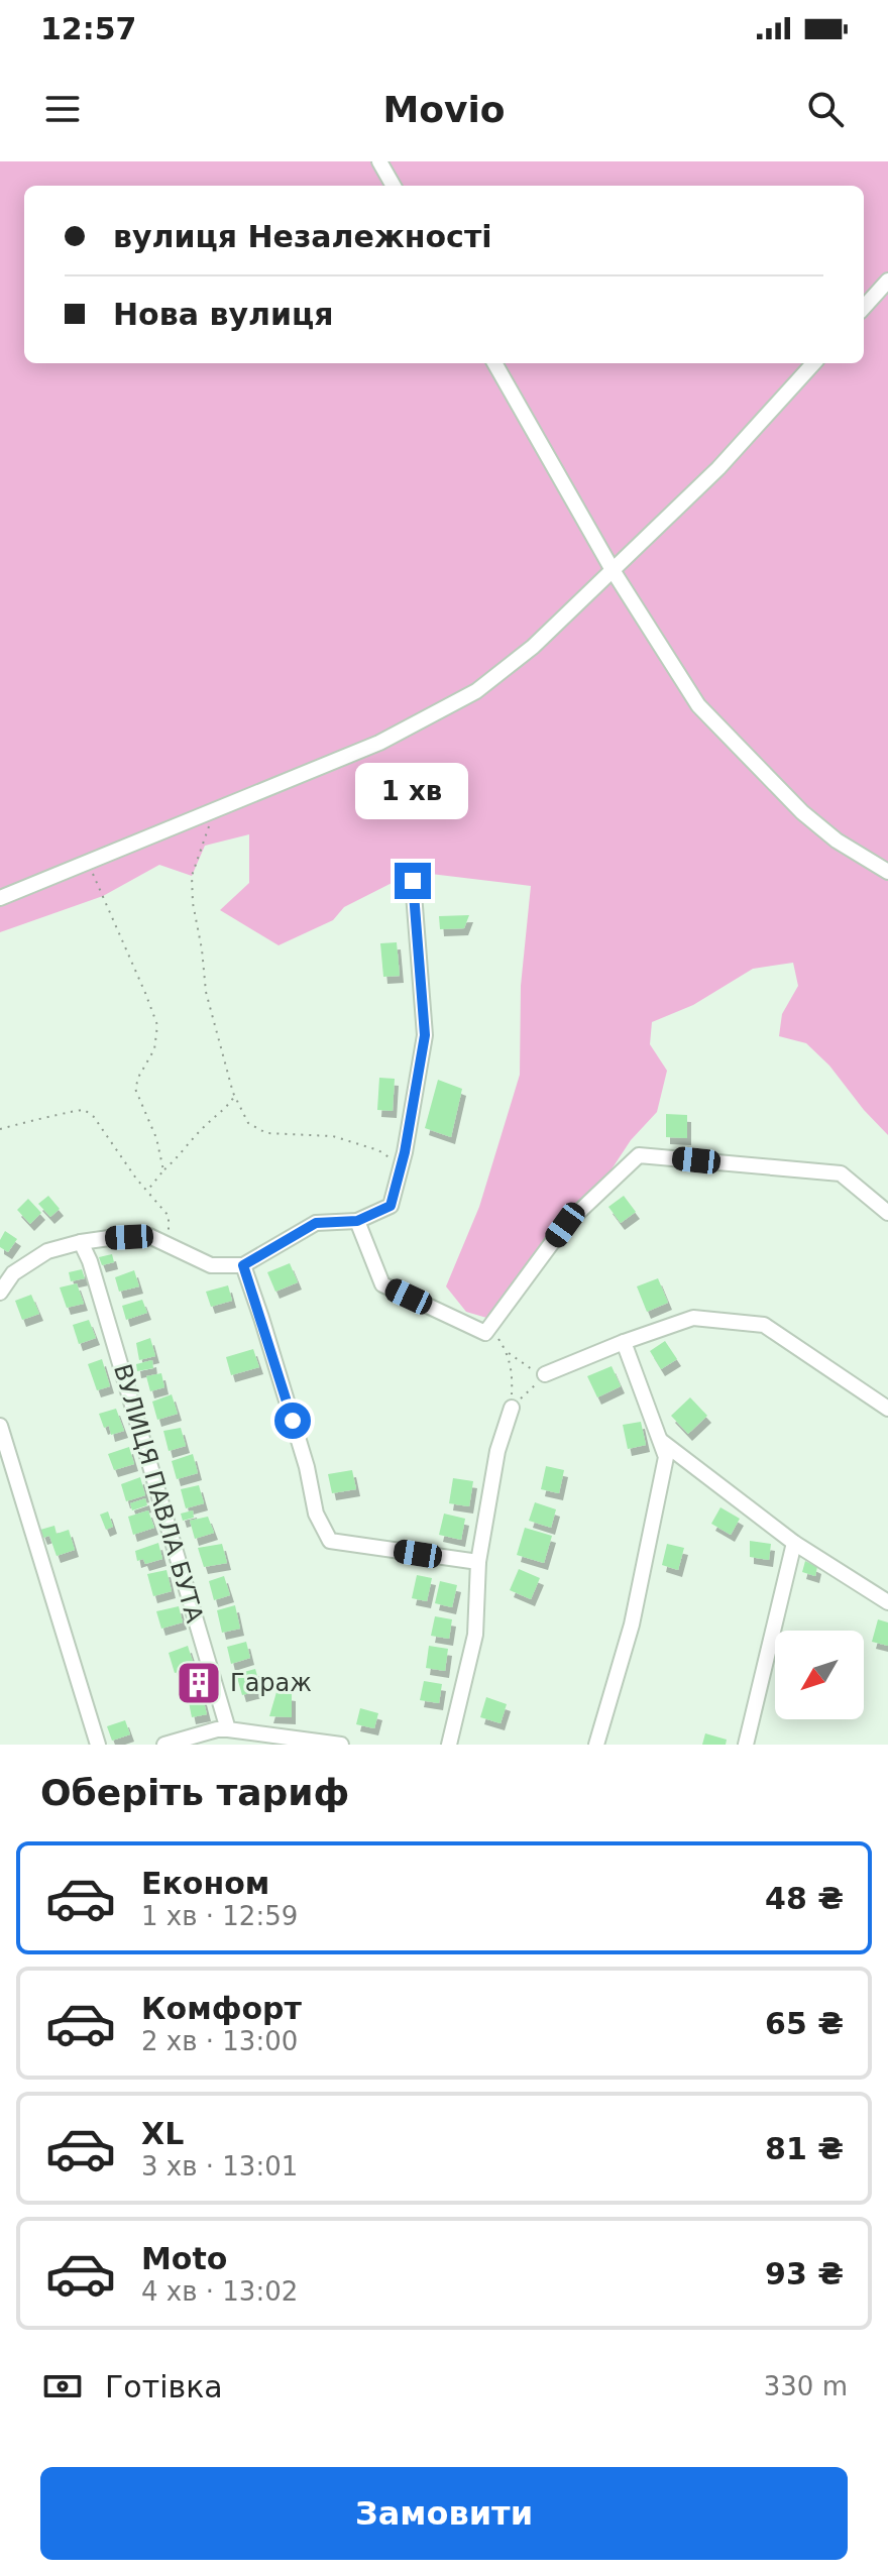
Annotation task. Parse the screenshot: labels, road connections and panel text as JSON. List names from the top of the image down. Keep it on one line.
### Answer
{"streets":{"street":["ВУЛИЦЯ ПАВЛА БУТА"]},"places":{"building":["Гараж"]},"north":"bottom left","page":{"status":"12:57","header":"Movio","banner":["вулиця Незалежності","Нова вулиця"],"bubble":"1 хв","heading":"Оберіть тариф","list":[{"name":"Економ","note":"1 хв · 12:59","value":"48 ₴"},{"name":"Комфорт","note":"2 хв · 13:00","value":"65 ₴"},{"name":"XL","note":"3 хв · 13:01","value":"81 ₴"},{"name":"Moto","note":"4 хв · 13:02","value":"93 ₴"}],"pay":["Готівка","330 m"],"buttons":"Замовити"}}
